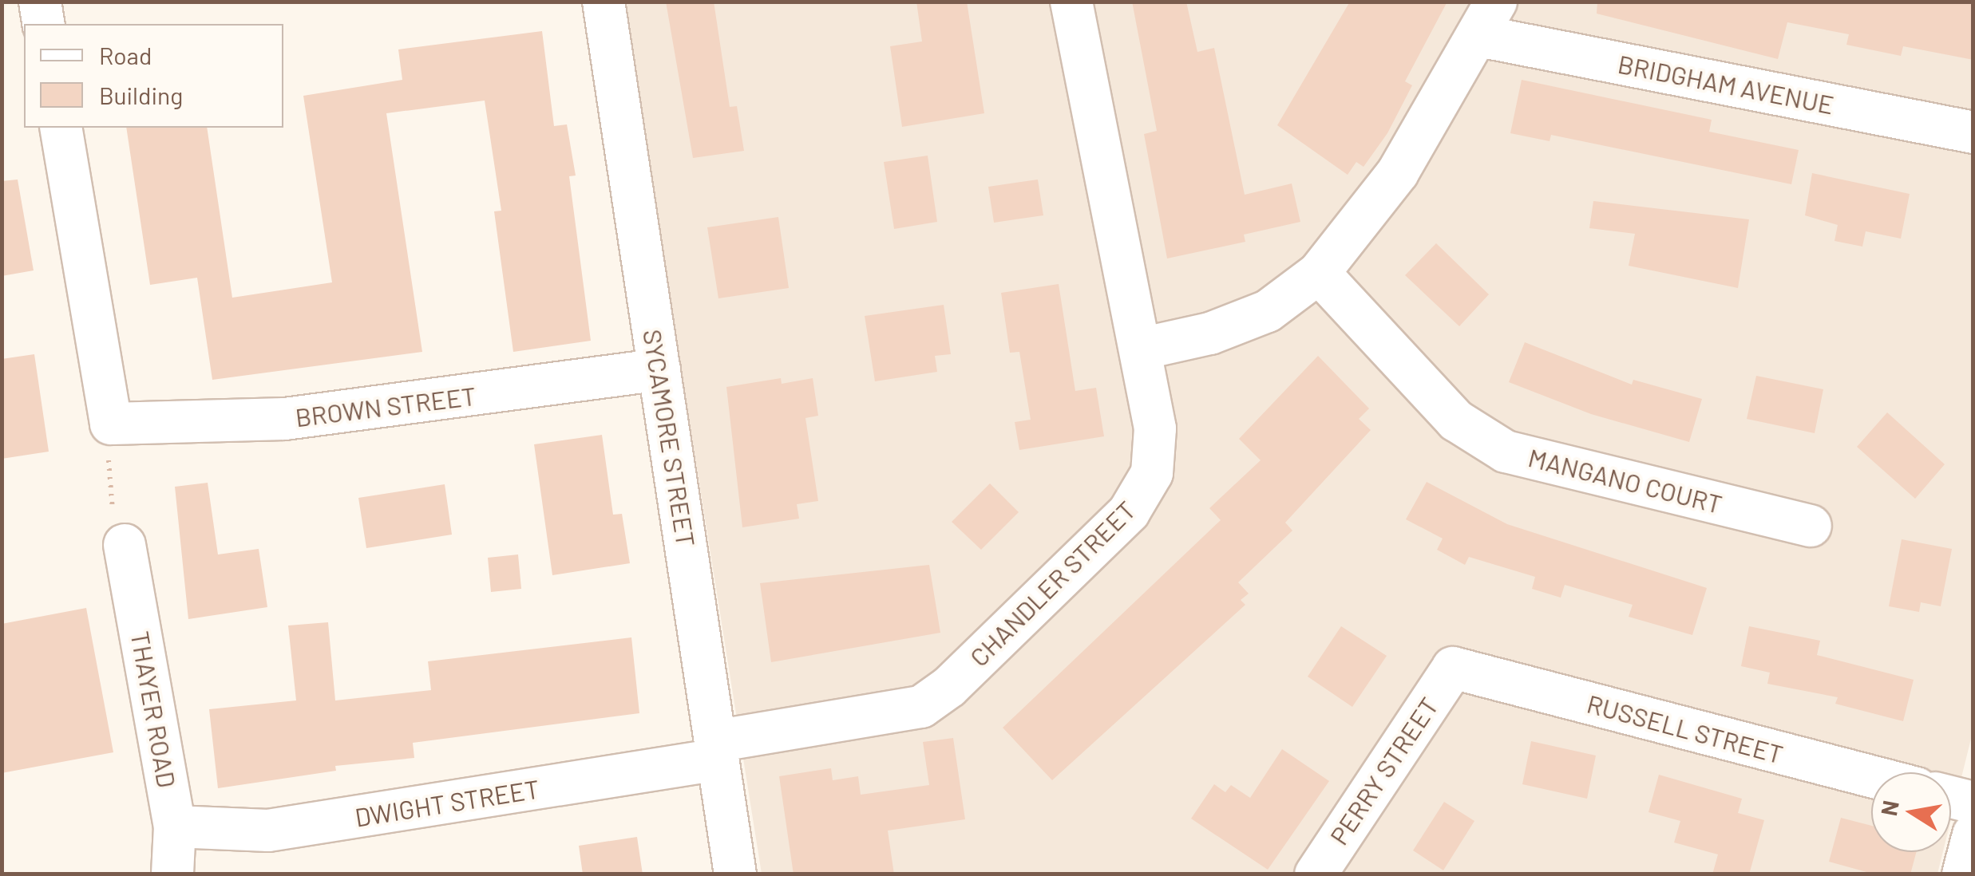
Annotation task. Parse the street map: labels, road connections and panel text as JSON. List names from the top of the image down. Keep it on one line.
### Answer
{"streets":{"street":["BRIDGHAM AVENUE","BROWN STREET","SYCAMORE STREET","MANGANO COURT","CHANDLER STREET","THAYER ROAD","RUSSELL STREET","PERRY STREET","DWIGHT STREET"]},"crossings":[["BROWN STREET","SYCAMORE STREET"],["SYCAMORE STREET","CHANDLER STREET"],["SYCAMORE STREET","DWIGHT STREET"],["CHANDLER STREET","DWIGHT STREET"],["THAYER ROAD","DWIGHT STREET"],["RUSSELL STREET","PERRY STREET"]],"legend":["Road","Building"],"north":"left"}
